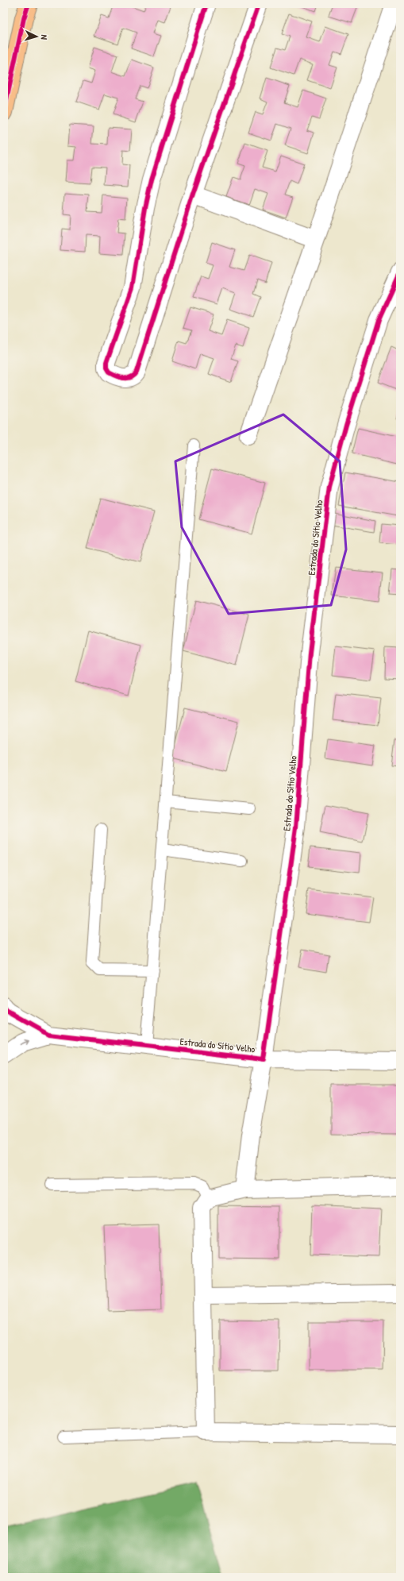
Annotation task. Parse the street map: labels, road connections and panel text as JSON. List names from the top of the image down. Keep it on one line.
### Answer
{"streets":{"street":["Estrada do Sítio Velho"]},"north":"right"}
